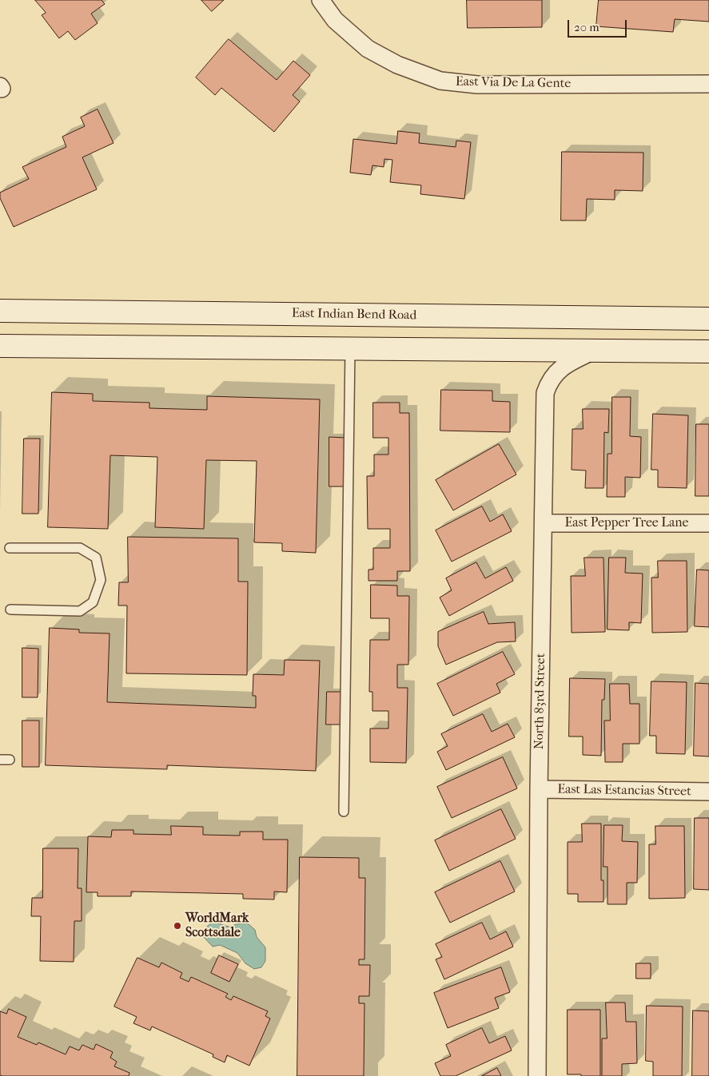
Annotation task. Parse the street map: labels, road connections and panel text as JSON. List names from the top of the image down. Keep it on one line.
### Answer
{"streets":{"main road":["East Indian Bend Road"],"street":["East Via De La Gente","East Pepper Tree Lane","North 83rd Street","East Las Estancias Street"]},"crossings":[["East Pepper Tree Lane","North 83rd Street"],["North 83rd Street","East Las Estancias Street"]],"places":["WorldMark Scottsdale"],"scale_bar":"20 m"}
